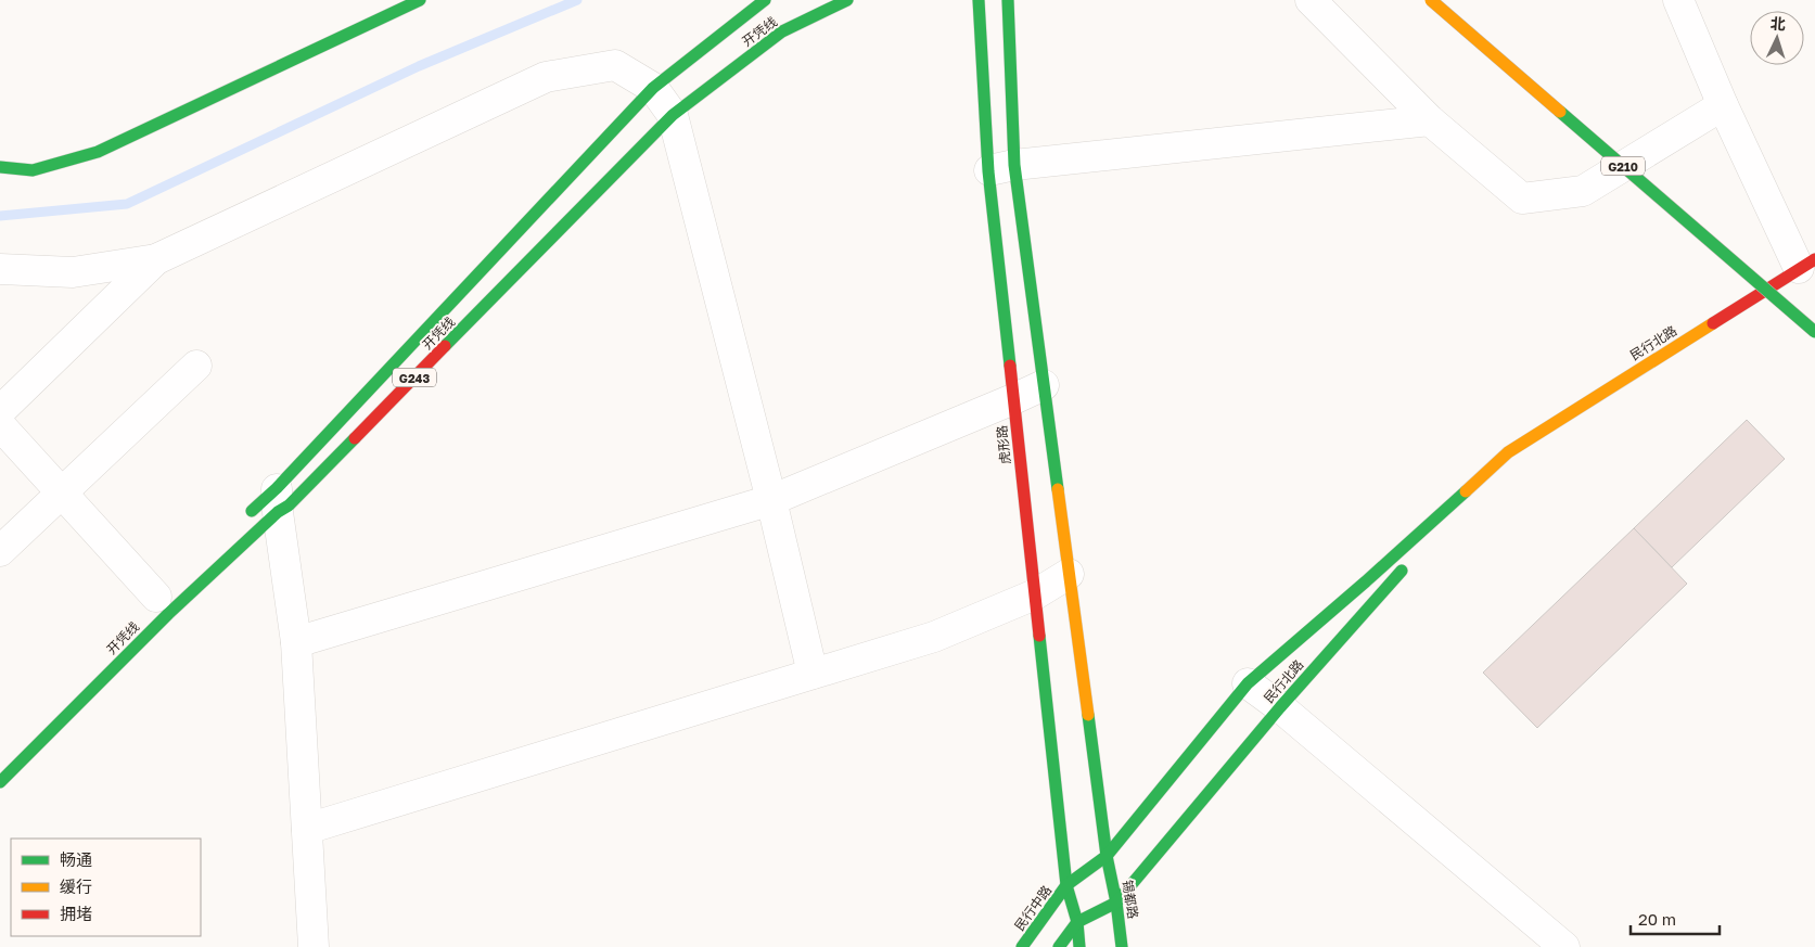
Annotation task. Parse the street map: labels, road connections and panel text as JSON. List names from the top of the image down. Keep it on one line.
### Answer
{"streets":{"main road":["开凭线","G210","民行北路","G243","虎形路","锡都路","民行中路"]},"crossings":[["民行北路","虎形路"],["民行北路","锡都路"],["民行北路","民行中路"],["虎形路","锡都路"],["虎形路","民行中路"]],"legend":["畅通","缓行","拥堵"],"scale_bar":"20 m","north":"top"}
